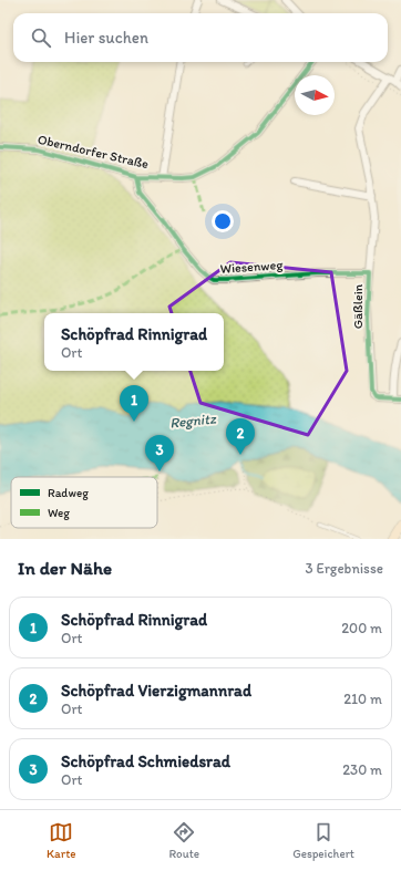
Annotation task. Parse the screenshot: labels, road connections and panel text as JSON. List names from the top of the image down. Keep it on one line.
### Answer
{"streets":{"street":["Oberndorfer Straße","Wiesenweg","Gäßlein"]},"crossings":[["Oberndorfer Straße","Wiesenweg"],["Wiesenweg","Gäßlein"]],"water":["Regnitz"],"legend":["Radweg","Weg"],"north":"right","page":{"search":"Hier suchen","popup":["Schöpfrad Rinnigrad","Ort"],"pins":["1","2","3"],"heading":["In der Nähe","3 Ergebnisse"],"list":[{"mark":"1","name":"Schöpfrad Rinnigrad","note":"Ort","value":"200 m"},{"mark":"2","name":"Schöpfrad Vierzigmannrad","note":"Ort","value":"210 m"},{"mark":"3","name":"Schöpfrad Schmiedsrad","note":"Ort","value":"230 m"}],"nav":["Karte","Route","Gespeichert"]}}
